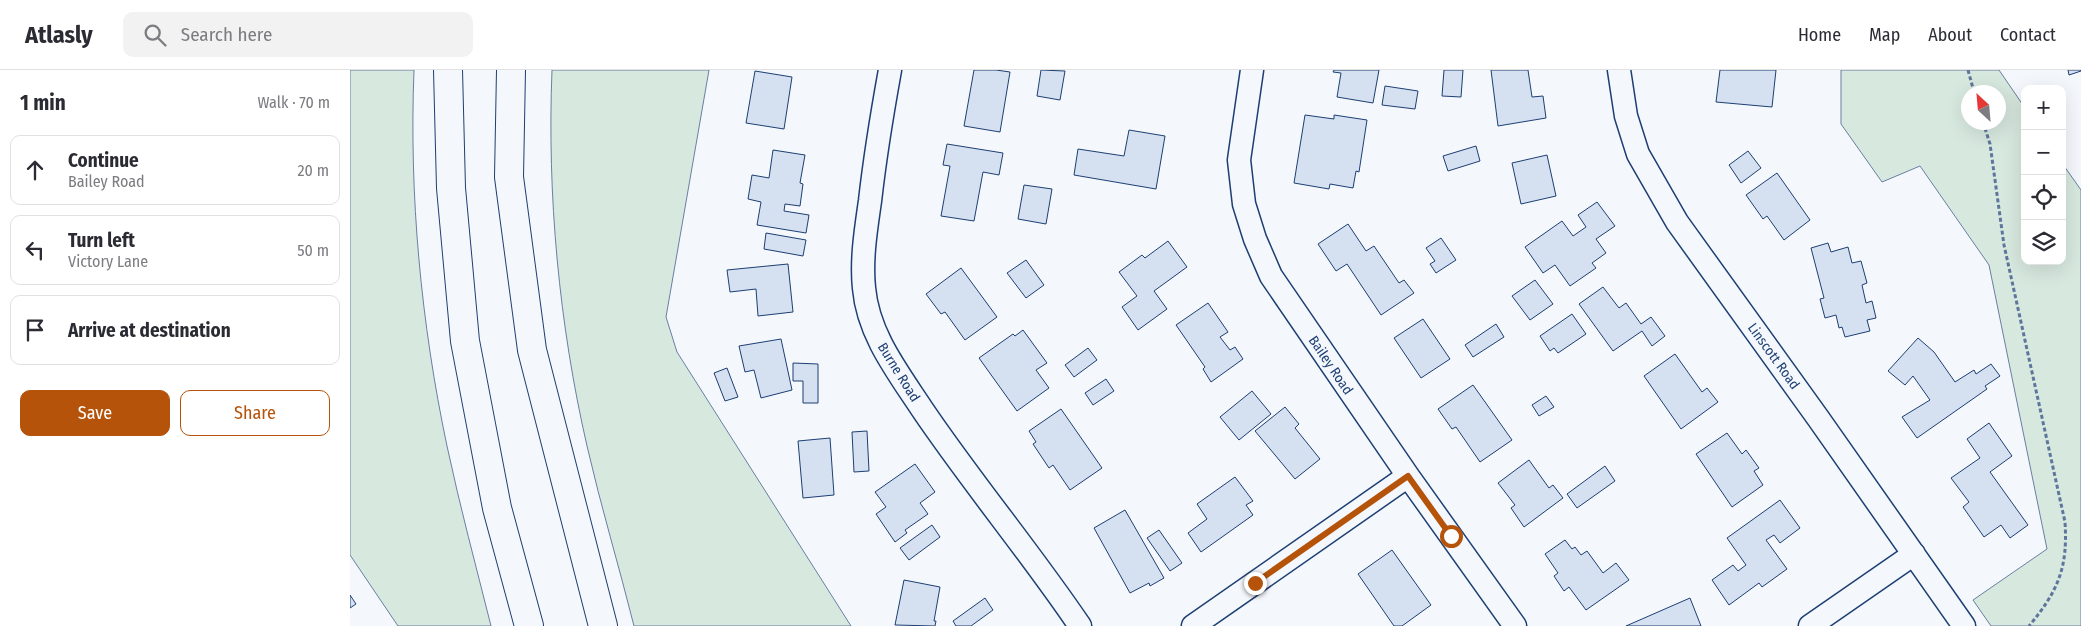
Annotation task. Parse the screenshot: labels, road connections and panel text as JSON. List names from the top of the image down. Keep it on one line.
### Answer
{"streets":{"street":["Linscott Road","Bailey Road","Burne Road"]},"north":"top left","page":{"header":"Atlasly","search":"Search here","nav":["Home","Map","About","Contact"],"heading":["1 min","Walk · 70 m"],"map_buttons":["+","−"],"list":[["Continue","Bailey Road","20 m"],["Turn left","Victory Lane","50 m"],"Arrive at destination"],"buttons":["Save","Share"]}}
